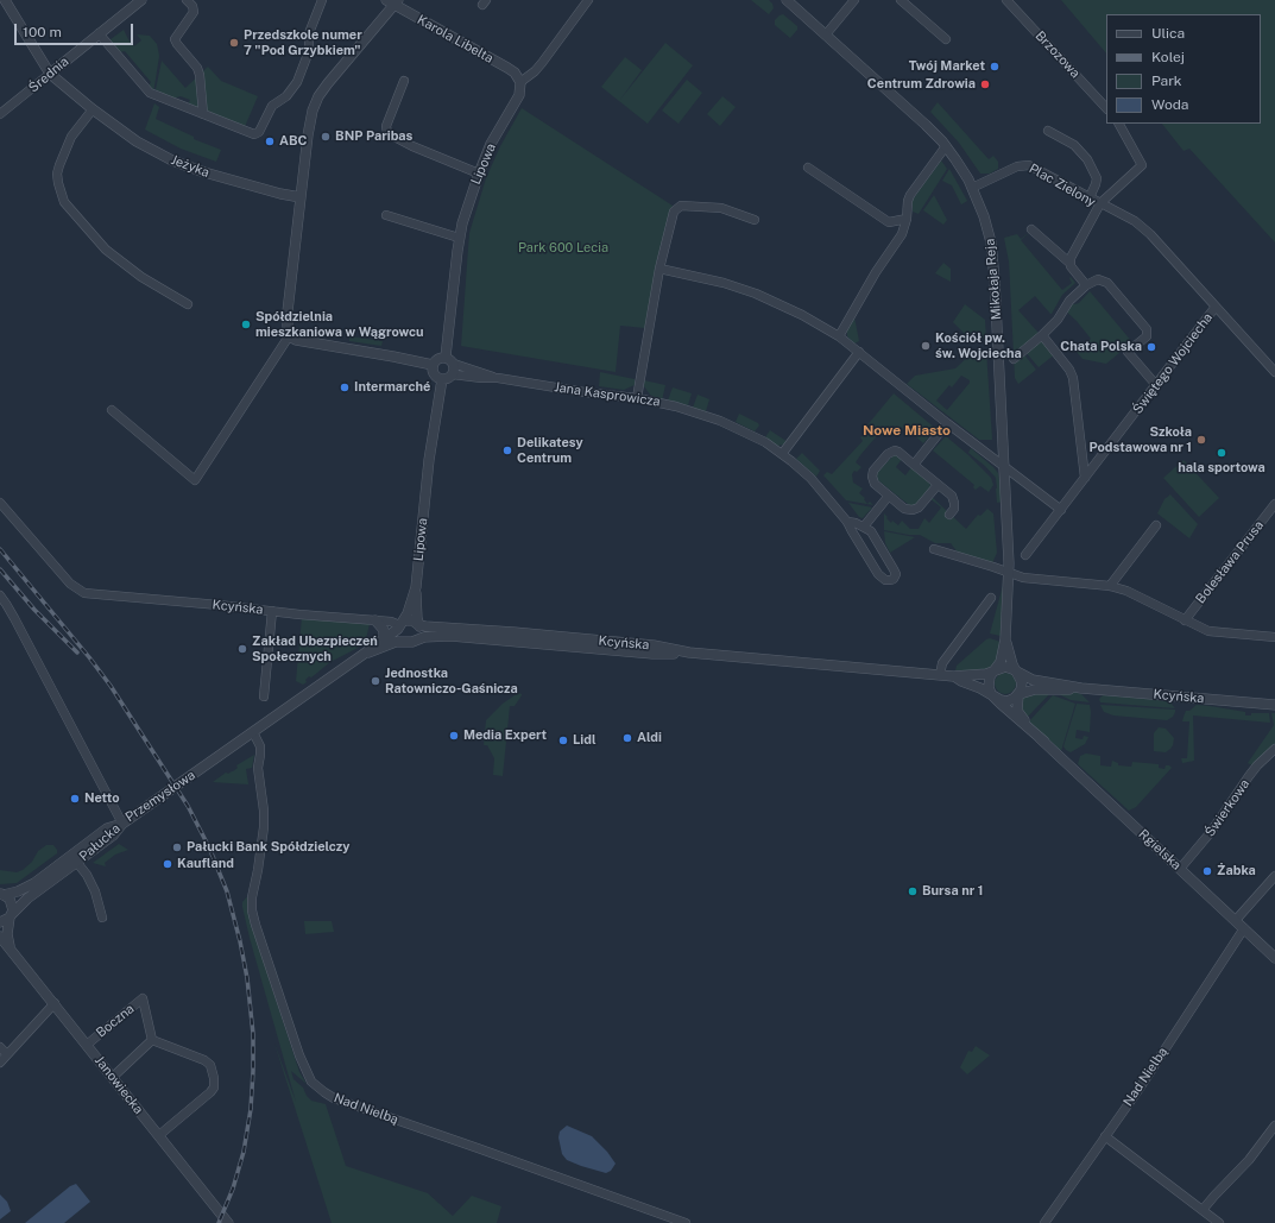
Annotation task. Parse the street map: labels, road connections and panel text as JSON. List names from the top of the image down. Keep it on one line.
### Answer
{"streets":{"street":["Karola Libelta","Brzozowa","Średnia","Lipowa","Jeżyka","Plac Zielony","Mikołaja Reja","Świętego Wojciecha","Jana Kasprowicza","Bolesława Prusa","Kcyńska","Przemysłowa","Świerkowa","Pałucka","Rgielska","Boczna","Nad Nielbą","Janowiecka"]},"crossings":[["Karola Libelta","Lipowa"],["Średnia","Jeżyka"],["Lipowa","Jana Kasprowicza"],["Lipowa","Kcyńska"],["Lipowa","Przemysłowa"],["Plac Zielony","Mikołaja Reja"],["Mikołaja Reja","Kcyńska"],["Mikołaja Reja","Rgielska"],["Kcyńska","Przemysłowa"],["Kcyńska","Rgielska"],["Przemysłowa","Pałucka"],["Przemysłowa","Nad Nielbą"],["Świerkowa","Rgielska"],["Rgielska","Nad Nielbą"],["Boczna","Janowiecka"]],"districts":["Nowe Miasto"],"parks":["Park 600 Lecia"],"places":["Przedszkole numer 7 \"Pod Grzybkiem\"","Twój Market","Centrum Zdrowia","BNP Paribas","ABC","Spółdzielnia mieszkaniowa w Wągrowcu","Kościół pw. św. Wojciecha","Chata Polska","Intermarché","Szkoła Podstawowa nr 1","Delikatesy Centrum","hala sportowa","Zakład Ubezpieczeń Społecznych","Jednostka Ratowniczo-Gaśnicza","Media Expert","Aldi","Lidl","Netto","Pałucki Bank Spółdzielczy","Kaufland","Żabka","Bursa nr 1"],"legend":["Ulica","Kolej","Park","Woda"],"scale_bar":"100 m"}
